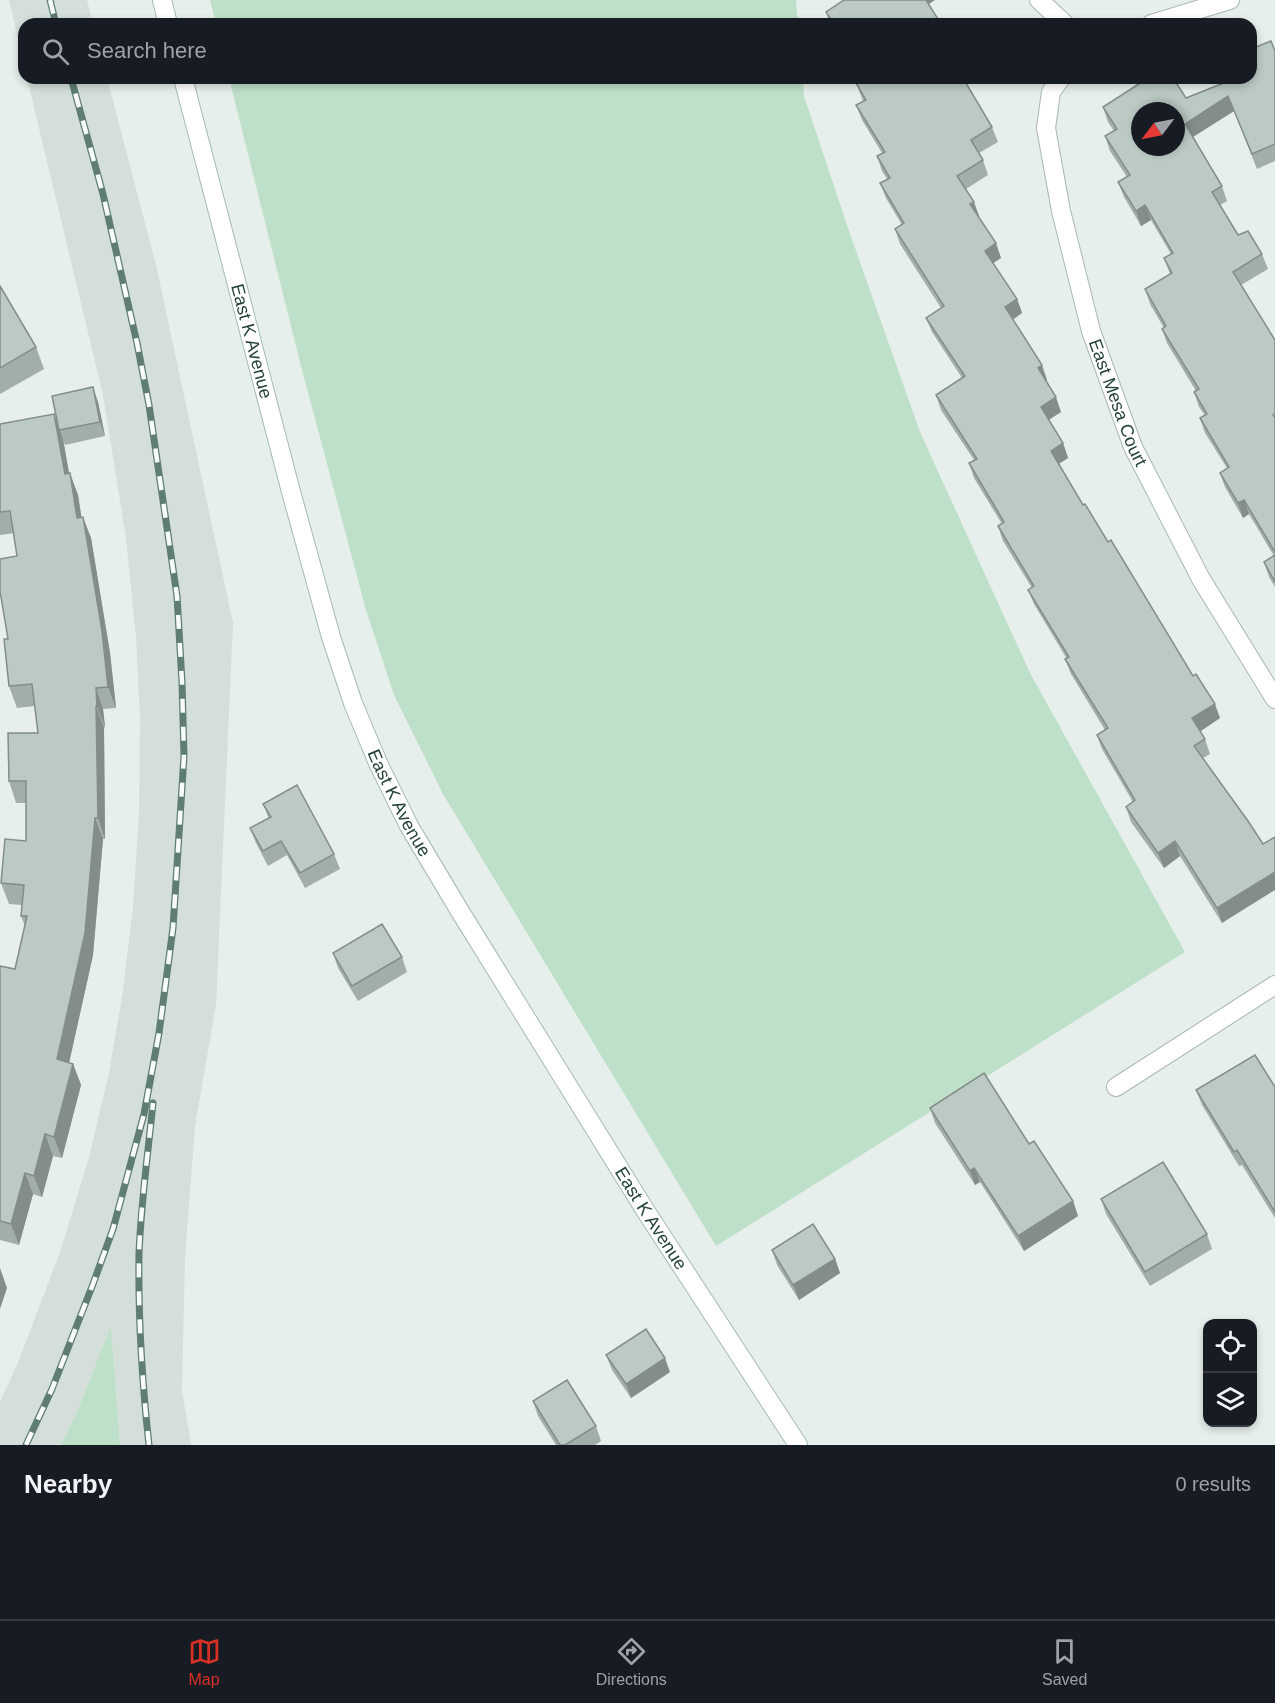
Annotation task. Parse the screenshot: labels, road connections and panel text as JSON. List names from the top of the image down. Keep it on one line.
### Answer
{"streets":{"street":["East K Avenue","East Mesa Court"]},"north":"bottom left","page":{"search":"Search here","heading":["Nearby","0 results"],"nav":["Map","Directions","Saved"]}}
